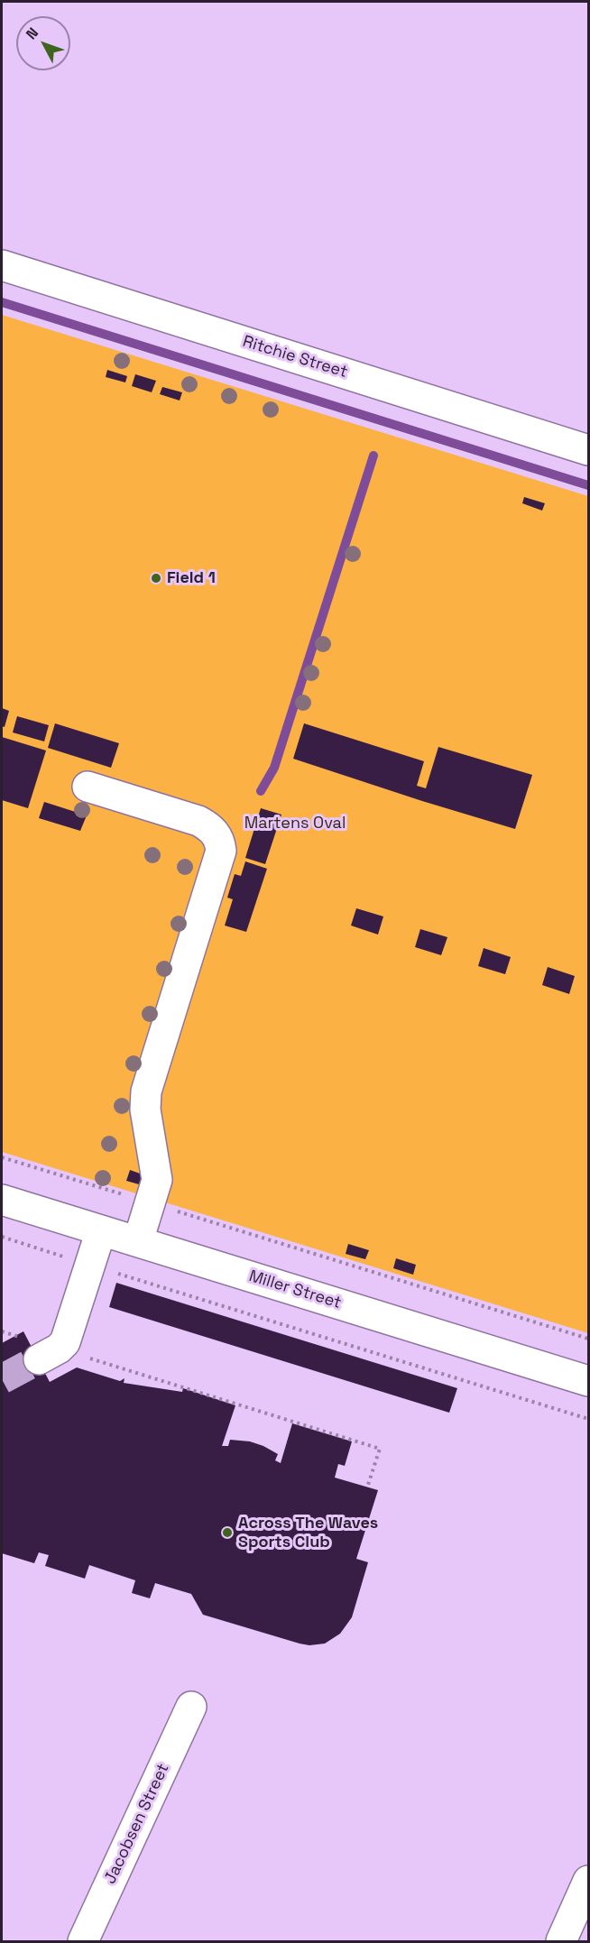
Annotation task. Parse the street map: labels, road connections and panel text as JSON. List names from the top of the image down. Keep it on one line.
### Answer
{"streets":{"street":["Ritchie Street","Miller Street","Jacobsen Street"]},"parks":["Martens Oval"],"places":["Field 1","Across The Waves Sports Club"],"north":"top left"}
